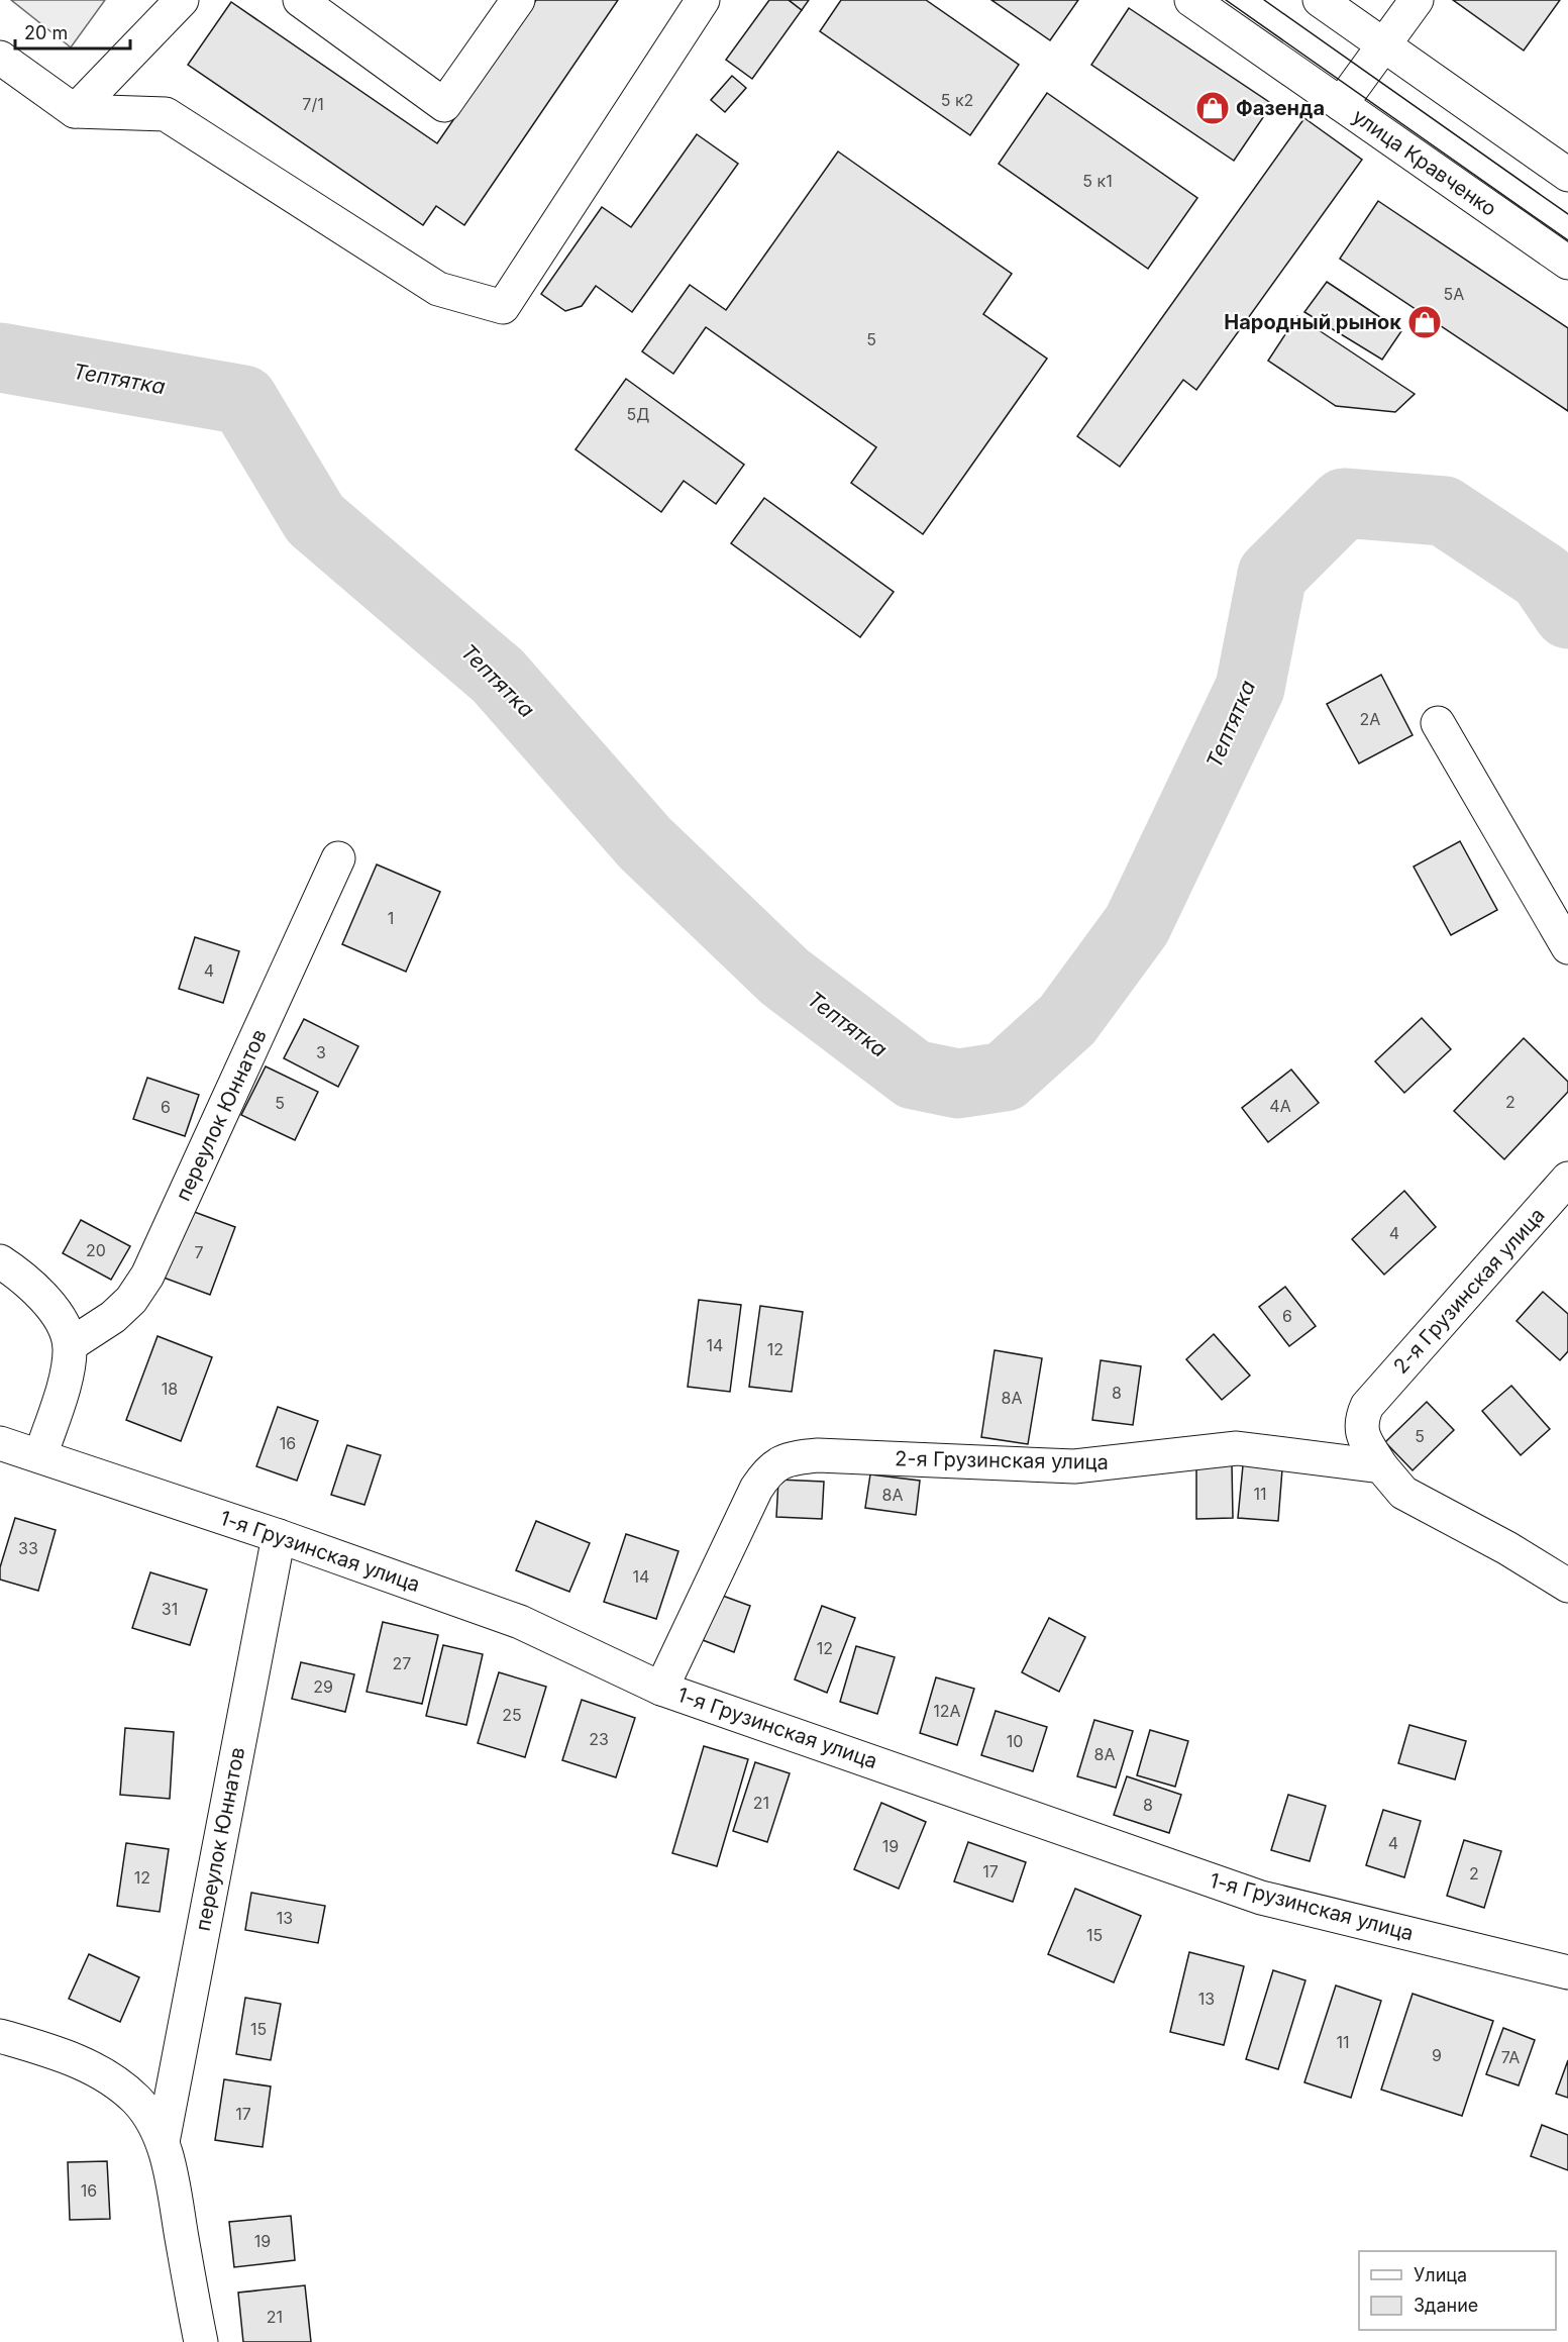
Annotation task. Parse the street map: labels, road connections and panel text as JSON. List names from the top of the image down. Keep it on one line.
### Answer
{"streets":{"street":["улица Кравченко","переулок Юннатов","2-я Грузинская улица","1-я Грузинская улица"]},"crossings":[["переулок Юннатов","1-я Грузинская улица"],["2-я Грузинская улица","1-я Грузинская улица"]],"water":["Тептятка"],"places":{"shop":["Фазенда","Народный рынок"]},"house_numbers":["5 к2","7/1","5 к1","5А","5","5Д","2А","1","4","3","2","5","4А","6","4","20","7","6","14","12","18","8","8А","5","16","11","8А","33","14","31","12","27","29","12А","25","23","10","8А","21","8","4","19","17","2","12","13","15","13","15","11","9","7А","17","16","19","21"],"legend":["Улица","Здание"],"scale_bar":"20 m"}
